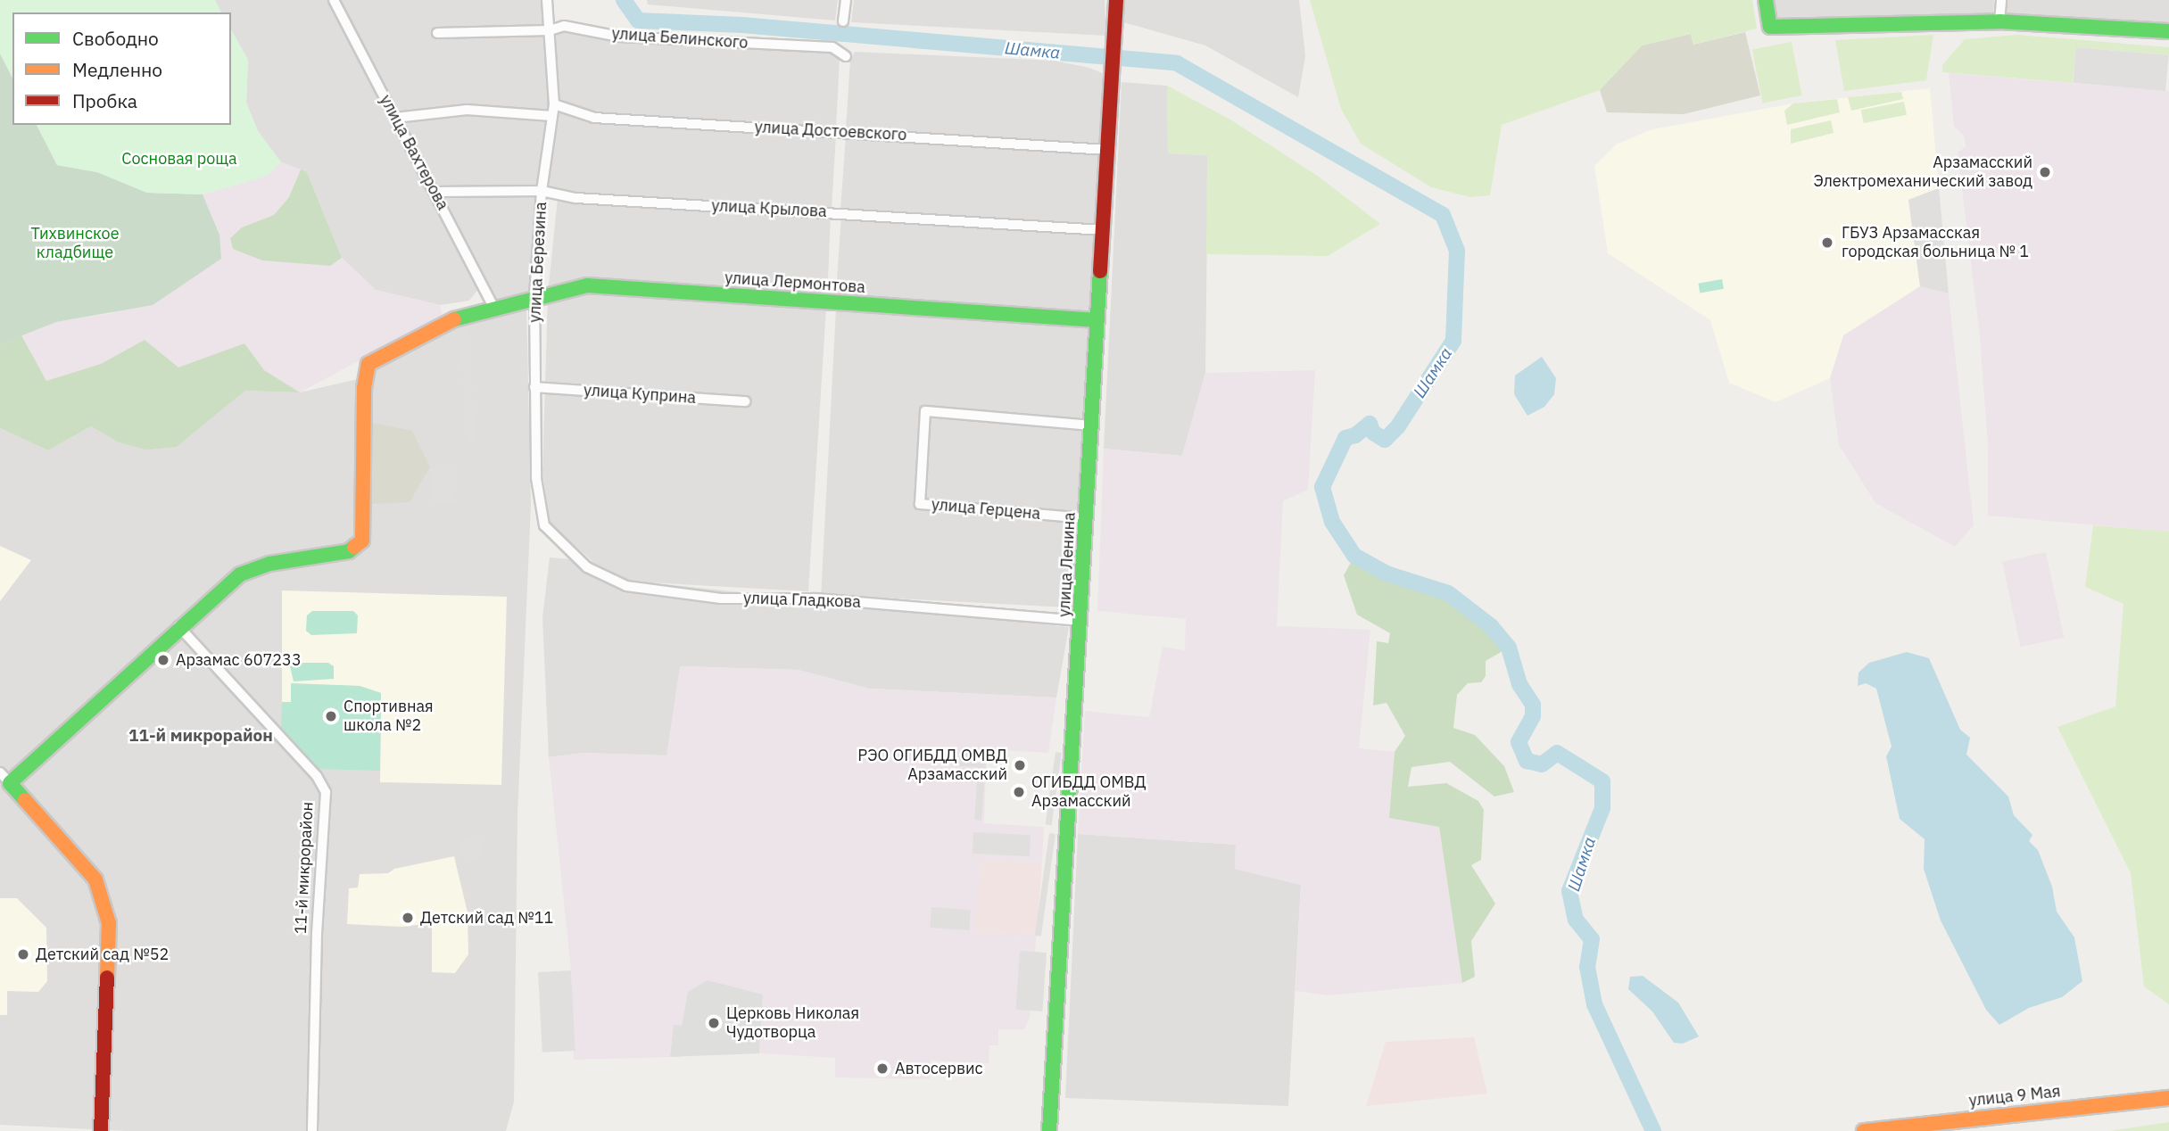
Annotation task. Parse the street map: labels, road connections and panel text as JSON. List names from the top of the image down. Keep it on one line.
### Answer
{"streets":{"street":["улица Белинского","улица Достоевского","улица Вахтерова","улица Крылова","улица Березина","улица Лермонтова","улица Куприна","улица Герцена","улица Ленина","улица Гладкова","11-й микрорайон","улица 9 Мая"]},"crossings":[["улица Белинского","улица Березина"],["улица Достоевского","улица Березина"],["улица Достоевского","улица Ленина"],["улица Вахтерова","улица Крылова"],["улица Вахтерова","улица Лермонтова"],["улица Крылова","улица Березина"],["улица Крылова","улица Ленина"],["улица Березина","улица Лермонтова"],["улица Березина","улица Куприна"],["улица Березина","улица Гладкова"],["улица Лермонтова","улица Ленина"],["улица Герцена","улица Ленина"],["улица Ленина","улица Гладкова"]],"districts":["11-й микрорайон"],"water":["Шамка"],"parks":["Сосновая роща","Тихвинское кладбище"],"places":["Арзамасский Электромеханический завод","ГБУЗ Арзамасская городская больница № 1","Арзамас 607233","Спортивная школа №2","РЭО ОГИБДД ОМВД Арзамасский","ОГИБДД ОМВД Арзамасский","Детский сад №11","Детский сад №52","Церковь Николая Чудотворца","Автосервис"],"legend":["Свободно","Медленно","Пробка"]}
